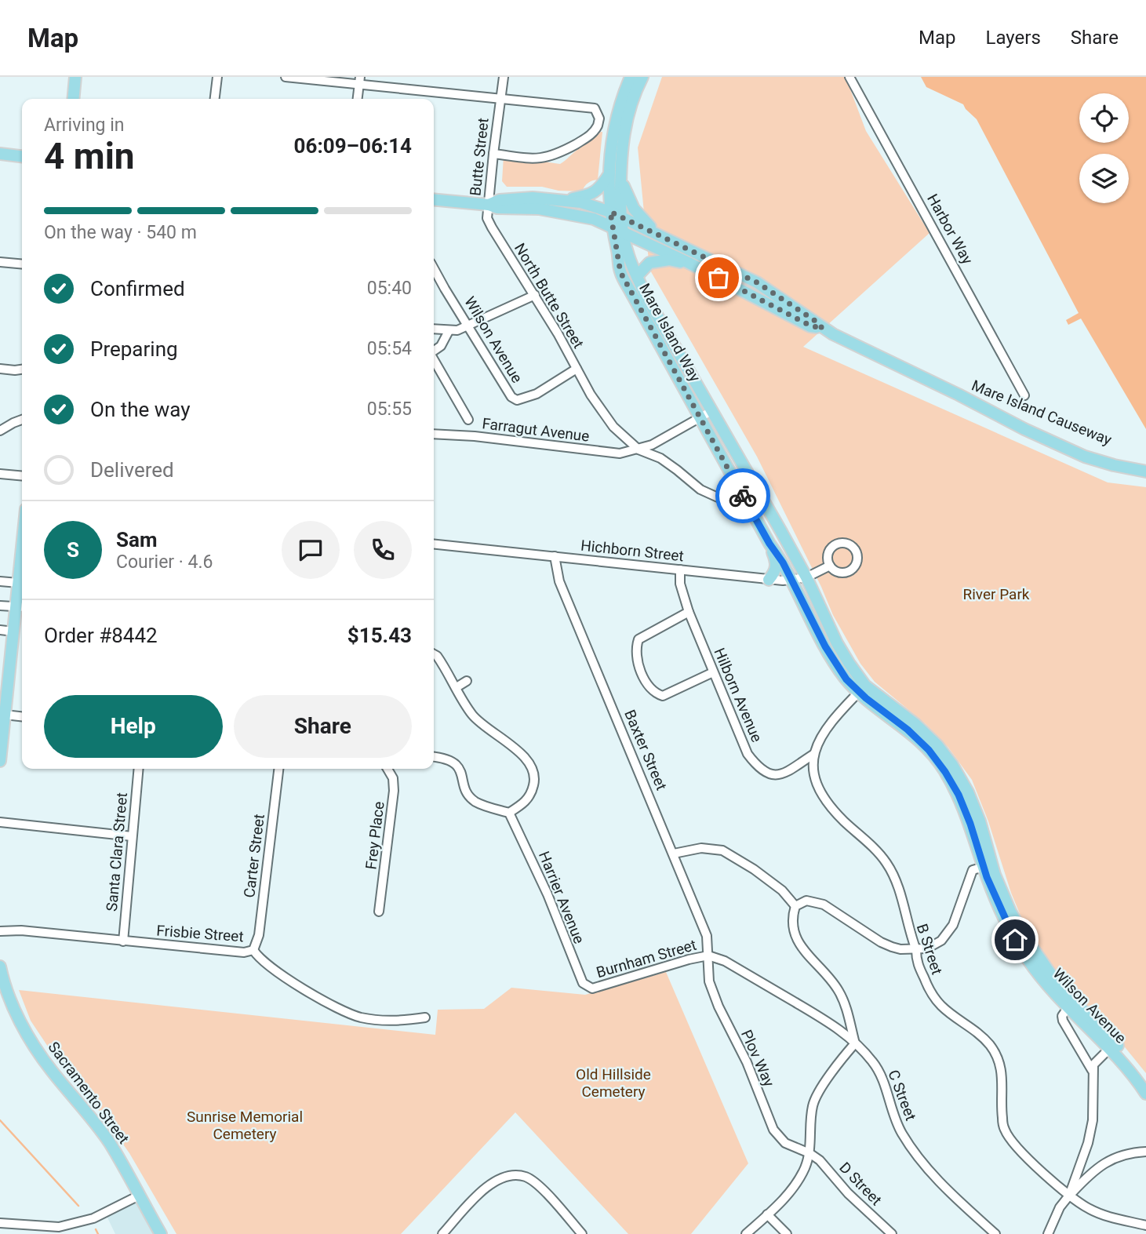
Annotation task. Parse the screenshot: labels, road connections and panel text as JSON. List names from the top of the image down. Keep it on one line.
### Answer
{"streets":{"main road":["Mare Island Way","Wilson Avenue","Mare Island Causeway","Sacramento Street"],"street":["Butte Street","Harbor Way","North Butte Street","Farragut Avenue","Hichborn Street","Hilborn Avenue","Baxter Street","Frey Place","Santa Clara Street","Carter Street","Harrier Avenue","Frisbie Street","B Street","Burnham Street","Plov Way","C Street","D Street"]},"crossings":[["Butte Street","North Butte Street"],["Butte Street","Mare Island Causeway"],["North Butte Street","Wilson Avenue"],["Mare Island Way","Wilson Avenue"],["Mare Island Way","Mare Island Causeway"],["Mare Island Way","Hichborn Street"],["Wilson Avenue","Hichborn Street"],["Wilson Avenue","B Street"],["Hichborn Street","Hilborn Avenue"],["Hichborn Street","Baxter Street"],["Hilborn Avenue","B Street"],["Baxter Street","Burnham Street"],["Baxter Street","Plov Way"],["Baxter Street","C Street"],["Santa Clara Street","Frisbie Street"],["Carter Street","Frisbie Street"],["Harrier Avenue","Burnham Street"],["Burnham Street","Plov Way"],["Burnham Street","C Street"],["Plov Way","C Street"],["Plov Way","D Street"]],"parks":["River Park","Old Hillside Cemetery","Sunrise Memorial Cemetery"],"page":{"header":"Map","nav":["Map","Layers","Share"],"heading":["4 min","Arriving in","06:09–06:14"],"panel":["Sam","Courier · 4.6","Order #8442","$15.43"],"bar":"On the way · 540 m","list":[["Confirmed","05:40"],["Preparing","05:54"],["On the way","05:55"],"Delivered"],"round":"S","buttons":["Help","Share"]}}
